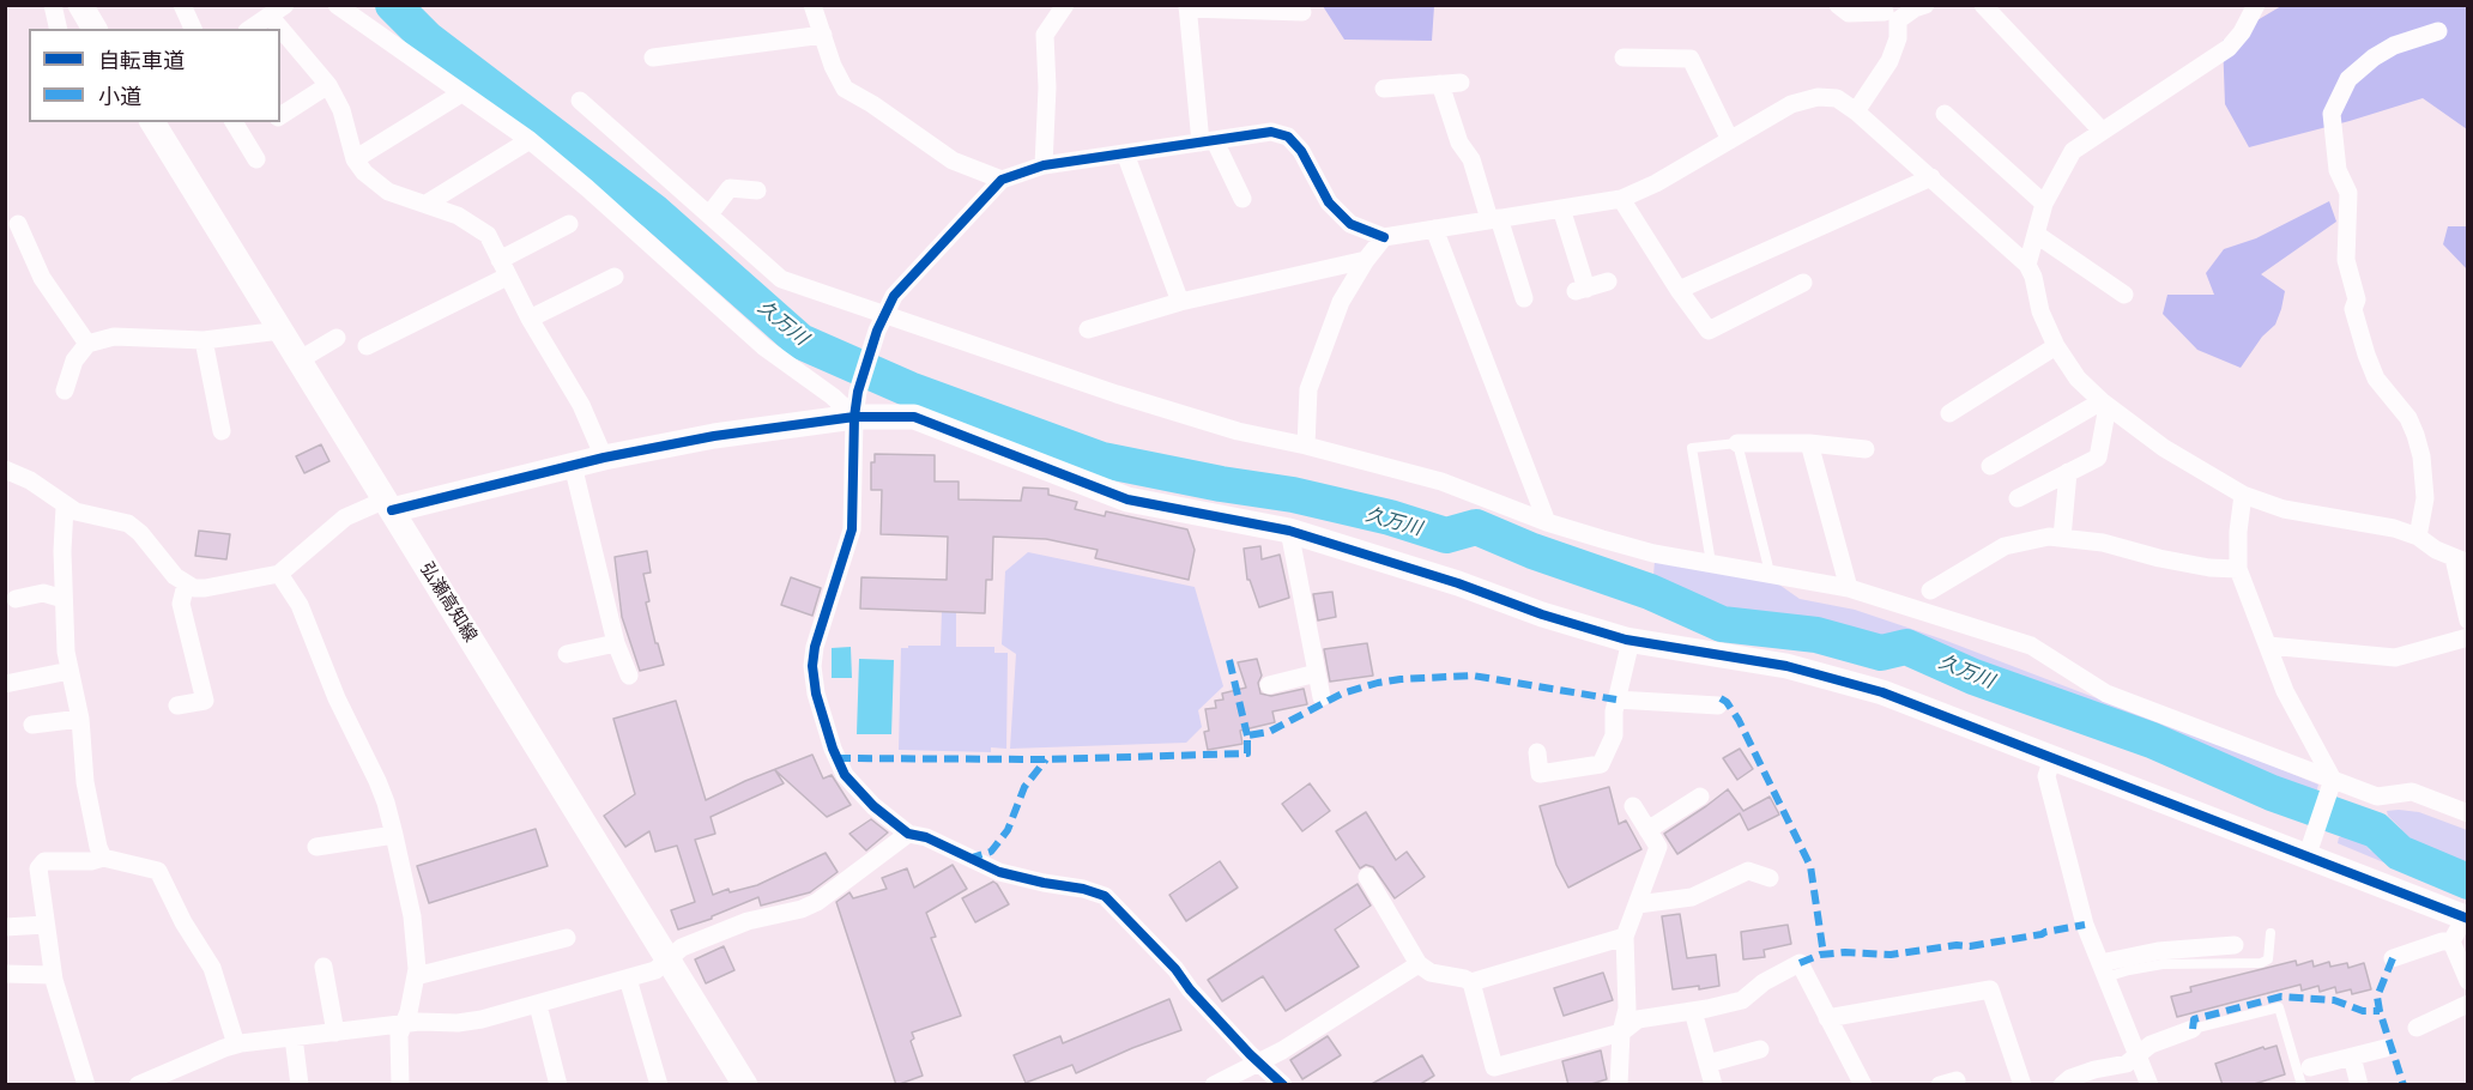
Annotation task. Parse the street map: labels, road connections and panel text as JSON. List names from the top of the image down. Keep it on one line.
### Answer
{"streets":{"street":["弘瀬高知線"]},"water":["久万川"],"legend":["自転車道","小道"]}
